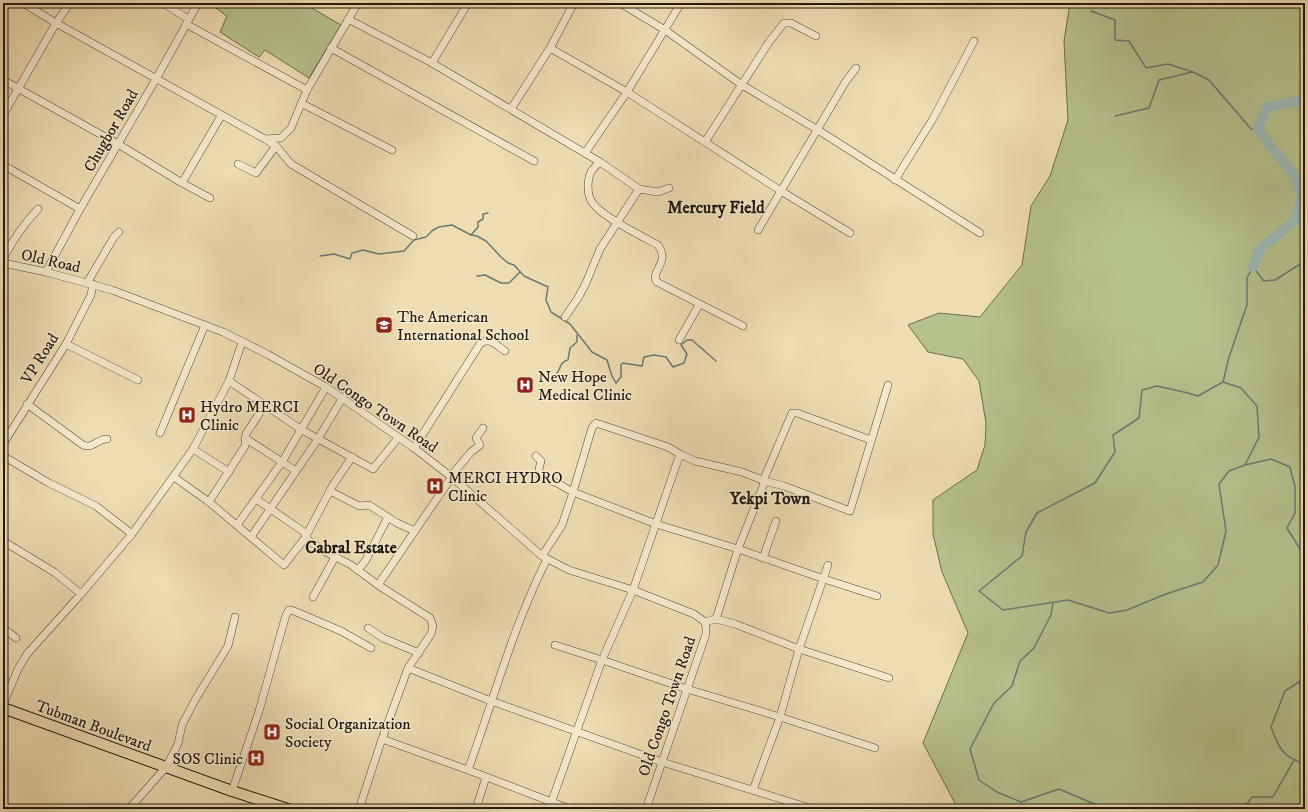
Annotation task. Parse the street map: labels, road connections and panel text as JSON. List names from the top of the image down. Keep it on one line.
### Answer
{"streets":{"highway":["Tubman Boulevard"],"street":["Chugbor Road","Old Road","VP Road","Old Congo Town Road"]},"crossings":[["Chugbor Road","Old Road"],["Old Road","VP Road"],["Old Road","Old Congo Town Road"],["VP Road","Old Congo Town Road"]],"districts":["Mercury Field","Yekpi Town","Cabral Estate"],"places":{"school or university":["The American International School"],"hospital":["New Hope Medical Clinic","Hydro MERCI Clinic","MERCI HYDRO Clinic","Social Organization Society","SOS Clinic"]}}
